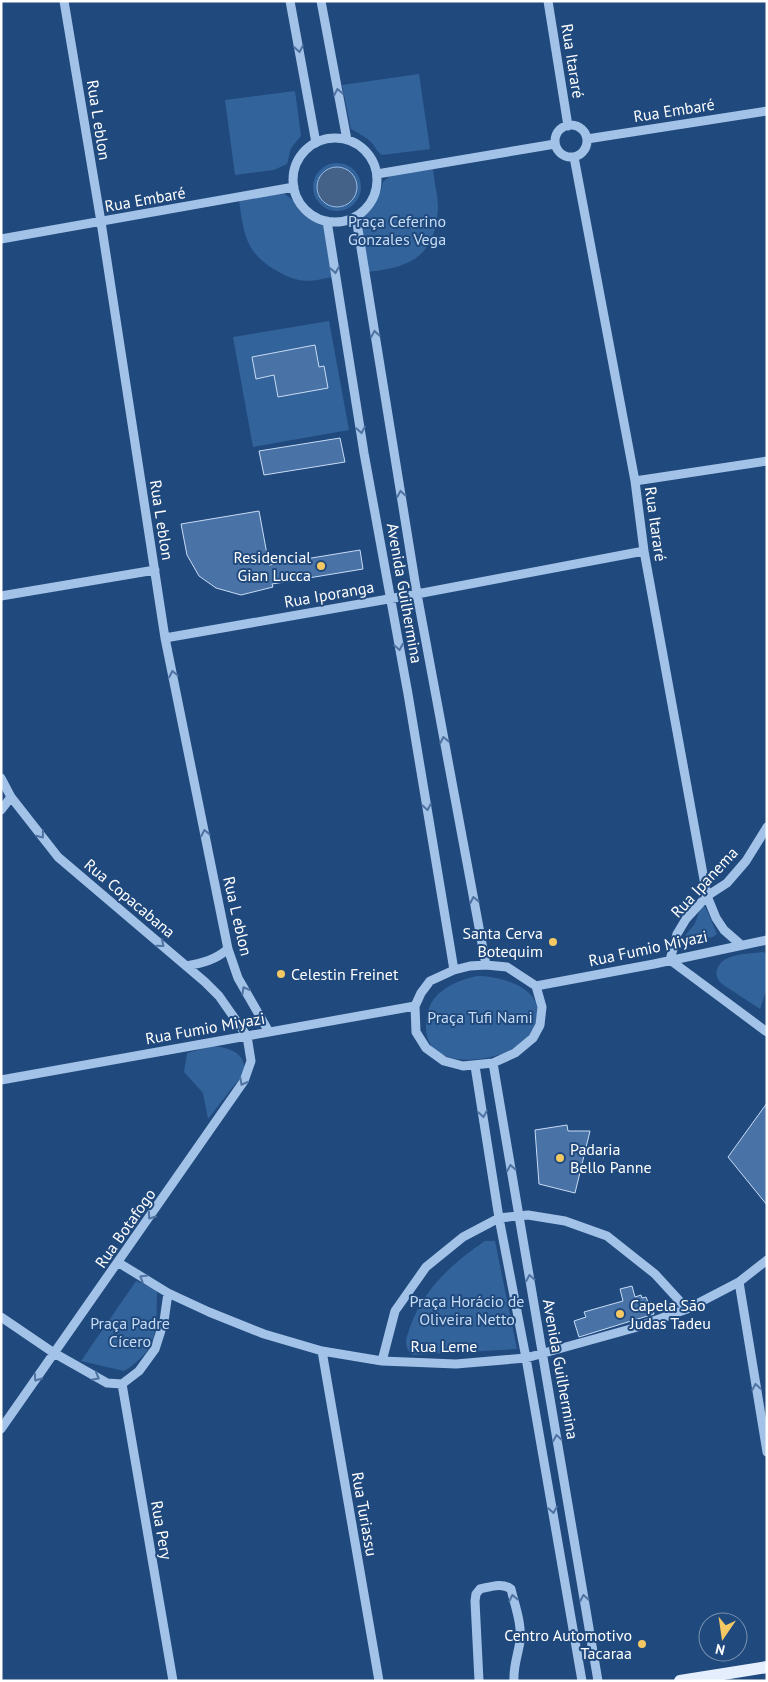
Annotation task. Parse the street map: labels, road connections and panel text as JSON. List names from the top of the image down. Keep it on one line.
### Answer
{"streets":{"street":["Rua Itararé","Rua Embaré","Rua L eblon","Avenida Guilhermina","Rua Iporanga","Rua Ipanema","Rua Copacabana","Rua Fumio Miyazi","Rua Botafogo","Rua Leme","Rua Turiassu","Rua Pery"]},"crossings":[["Rua Itararé","Rua Embaré"],["Rua Itararé","Rua Iporanga"],["Rua Itararé","Rua Ipanema"],["Rua Itararé","Rua Fumio Miyazi"],["Rua Embaré","Rua L eblon"],["Rua Embaré","Avenida Guilhermina"],["Rua L eblon","Rua Iporanga"],["Rua L eblon","Rua Fumio Miyazi"],["Avenida Guilhermina","Rua Iporanga"],["Avenida Guilhermina","Rua Fumio Miyazi"],["Avenida Guilhermina","Rua Leme"],["Rua Ipanema","Rua Fumio Miyazi"],["Rua Copacabana","Rua Fumio Miyazi"],["Rua Copacabana","Rua Botafogo"],["Rua Fumio Miyazi","Rua Botafogo"],["Rua Botafogo","Rua Leme"],["Rua Leme","Rua Turiassu"]],"one_way":["Rua L eblon","Rua Copacabana","Rua Botafogo"],"parks":["Praça Ceferino Gonzales Vega","Praça Tufi Nami","Praça Horácio de Oliveira Netto","Praça Padre Cícero"],"places":["Residencial Gian Lucca","Santa Cerva Botequim","Celestin Freinet","Padaria Bello Panne","Capela São Judas Tadeu","Centro Automotivo Tacaraa"],"north":"bottom"}
